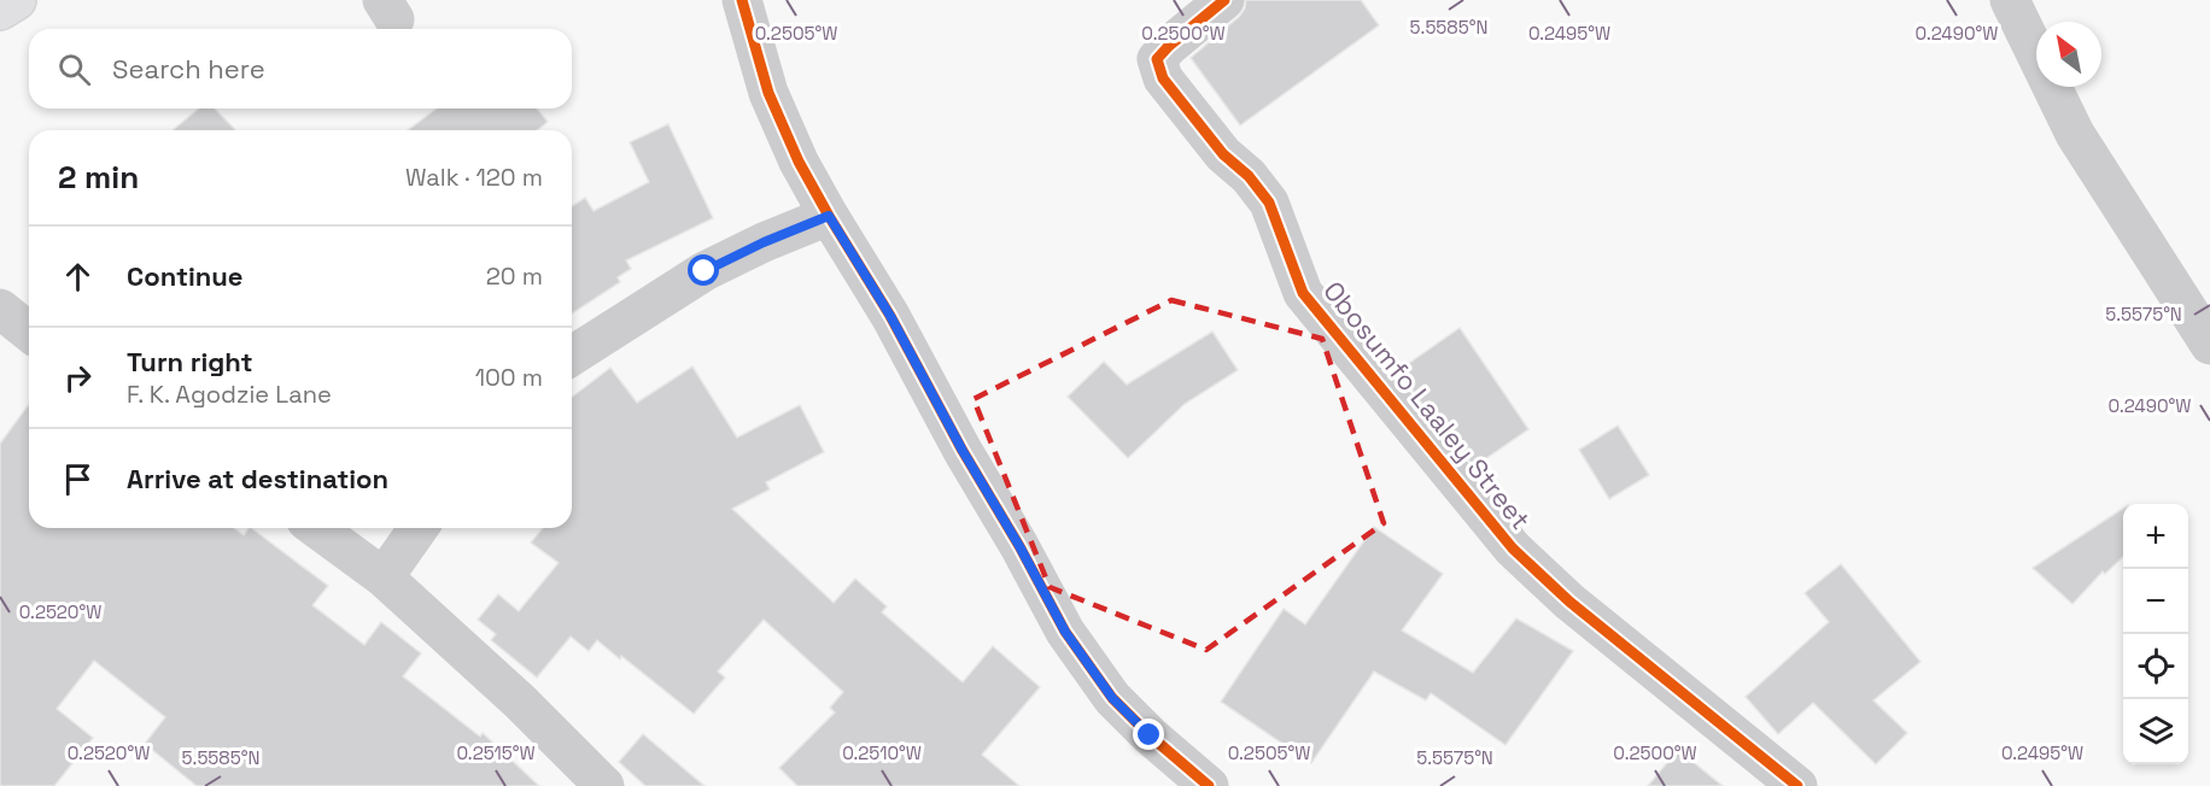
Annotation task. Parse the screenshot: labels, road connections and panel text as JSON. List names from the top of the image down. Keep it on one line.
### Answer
{"streets":{"street":["Obosumfo Laaley Street"]},"north":"top left","page":{"search":"Search here","heading":["2 min","Walk · 120 m"],"list":[["Continue","20 m"],["Turn right","F. K. Agodzie Lane","100 m"],"Arrive at destination"],"map_buttons":["+","−"]},"coordinates":["5.5585°N","0.2505°W","0.2500°W","0.2495°W","0.2490°W","5.5575°N","0.2520°W","0.2515°W","0.2510°W"]}
